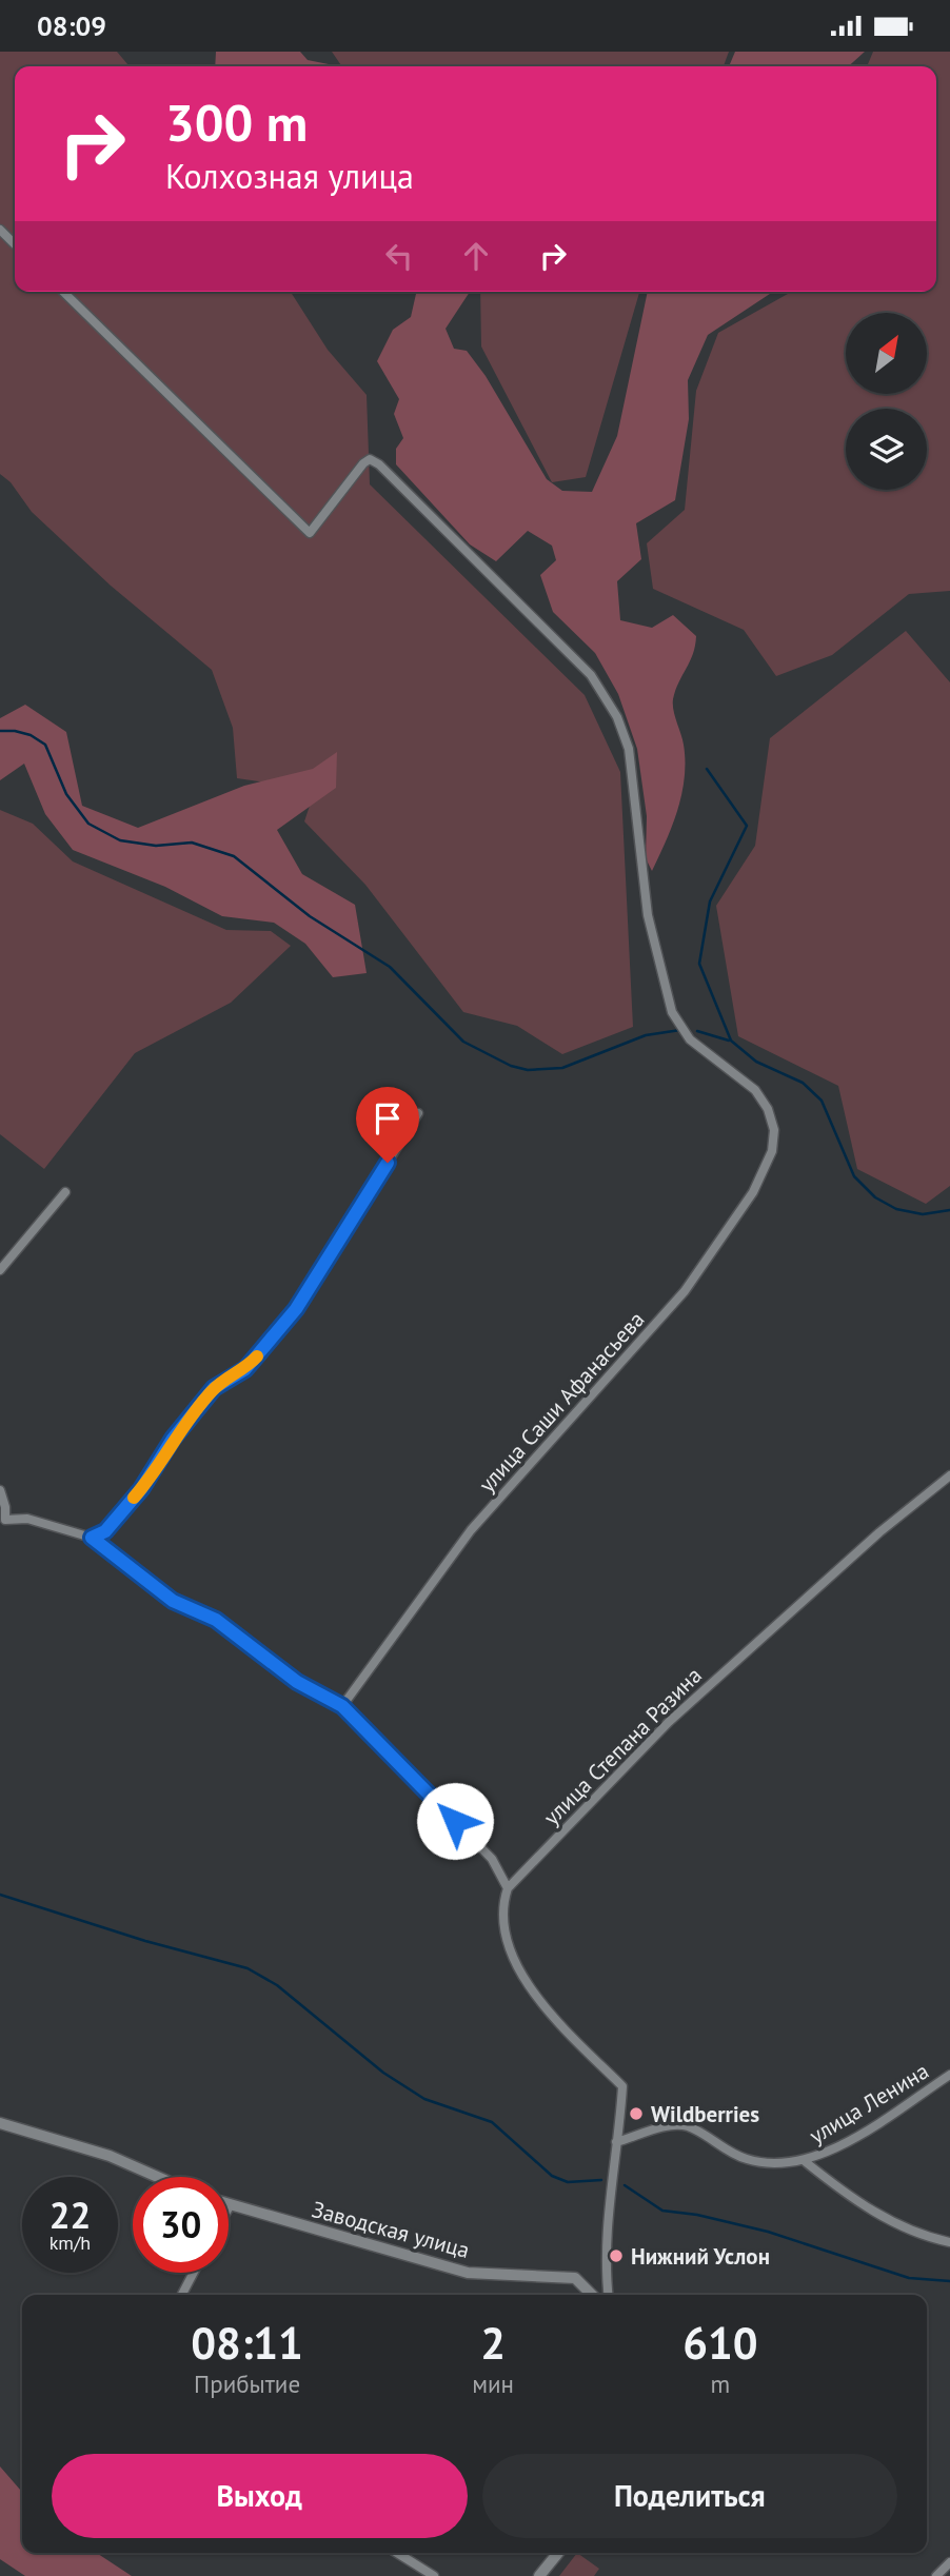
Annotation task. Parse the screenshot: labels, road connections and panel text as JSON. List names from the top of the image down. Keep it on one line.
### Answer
{"streets":{"street":["улица Саши Афанасьева","улица Степана Разина","улица Ленина","Заводская улица"]},"places":["Wildberries","Нижний Услон"],"north":"top right","page":{"status":"08:09","turn":["300 m","Колхозная улица"],"speed":"22 km/h","limit":"30","eta":["08:11","Прибытие","2","мин","610","m"],"buttons":["Выход","Поделиться"]}}
